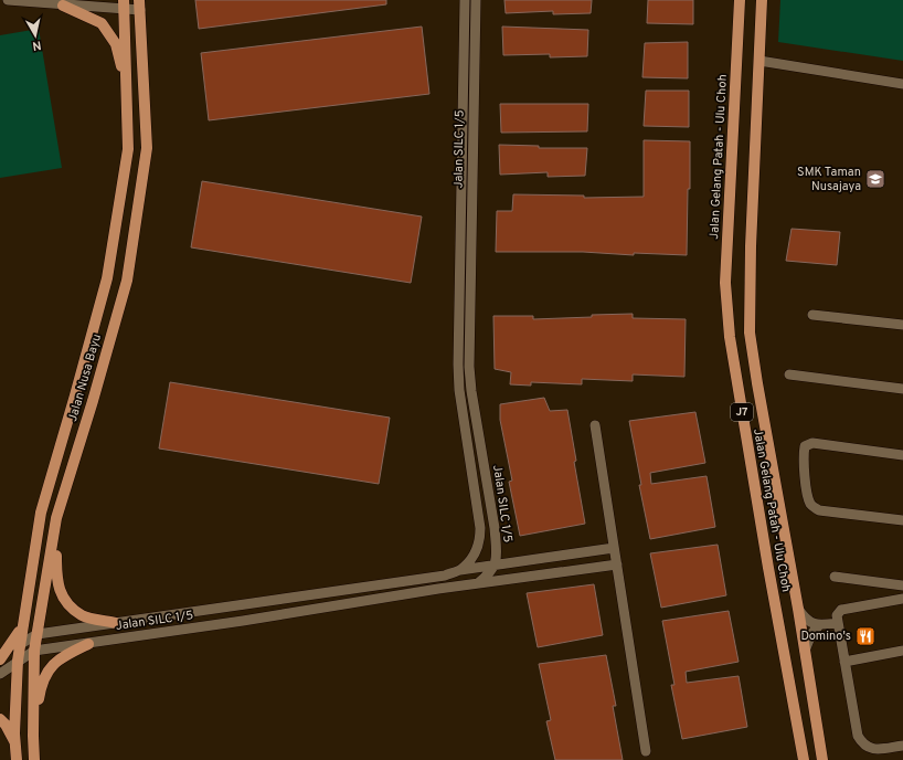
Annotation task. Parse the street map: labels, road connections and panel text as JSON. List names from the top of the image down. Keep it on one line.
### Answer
{"streets":{"main road":["Jalan Gelang Patah - Ulu Choh","Jalan Nusa Bayu","J7"],"street":["Jalan SILC 1/5"]},"crossings":[["Jalan SILC 1/5","Jalan Nusa Bayu"]],"places":{"school or university":["SMK Taman Nusajaya"],"restaurant":["Domino's"]},"north":"bottom"}
